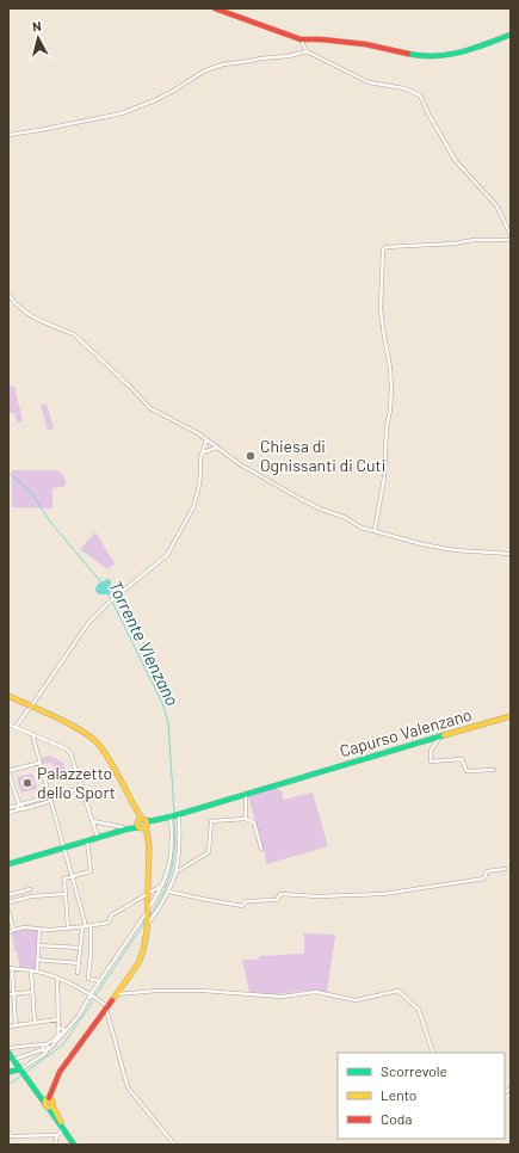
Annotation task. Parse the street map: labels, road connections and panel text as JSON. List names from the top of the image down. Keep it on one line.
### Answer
{"streets":{"street":["Capurso Valenzano"]},"water":["Torrente Vlenzano"],"places":["Chiesa di Ognissanti di Cuti","Palazzetto dello Sport"],"legend":["Scorrevole","Lento","Coda"],"north":"top"}
